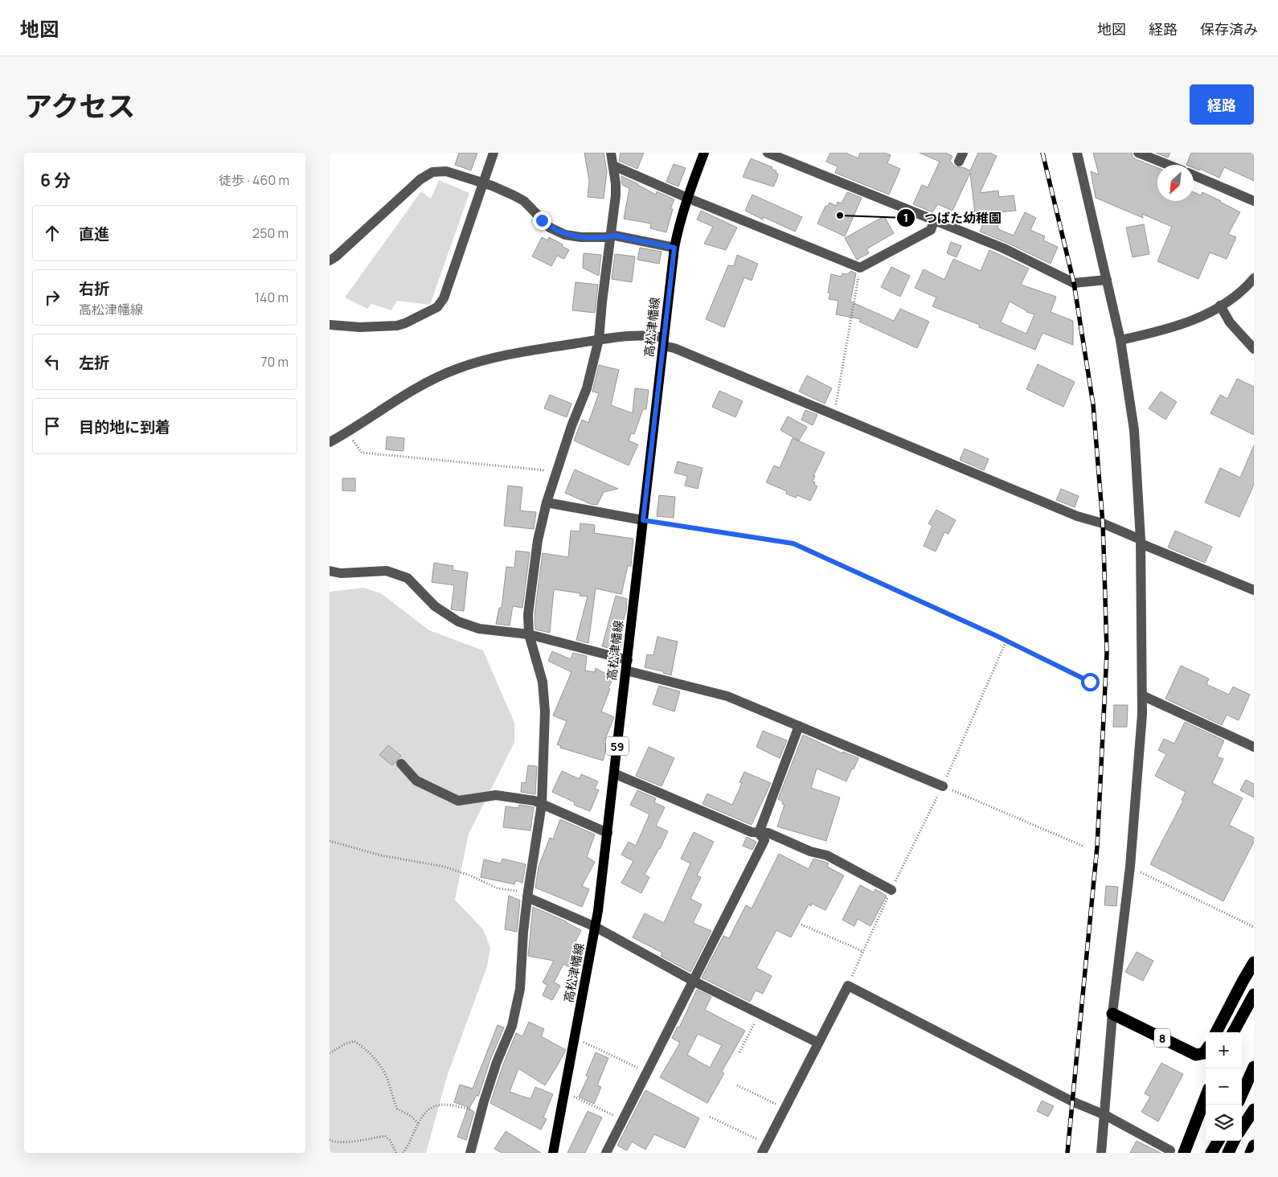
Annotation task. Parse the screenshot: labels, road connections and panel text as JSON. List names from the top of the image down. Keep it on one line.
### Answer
{"streets":{"highway":["8"],"main road":["高松津幡線","59"]},"places":["つばた幼稚園"],"north":"bottom left","page":{"header":"地図","nav":["地図","経路","保存済み"],"title":"アクセス","buttons":"経路","heading":["6 分","徒歩 · 460 m"],"list":[["直進","250 m"],["右折","高松津幡線","140 m"],["左折","70 m"],"目的地に到着"],"map_buttons":["+","−"]}}
